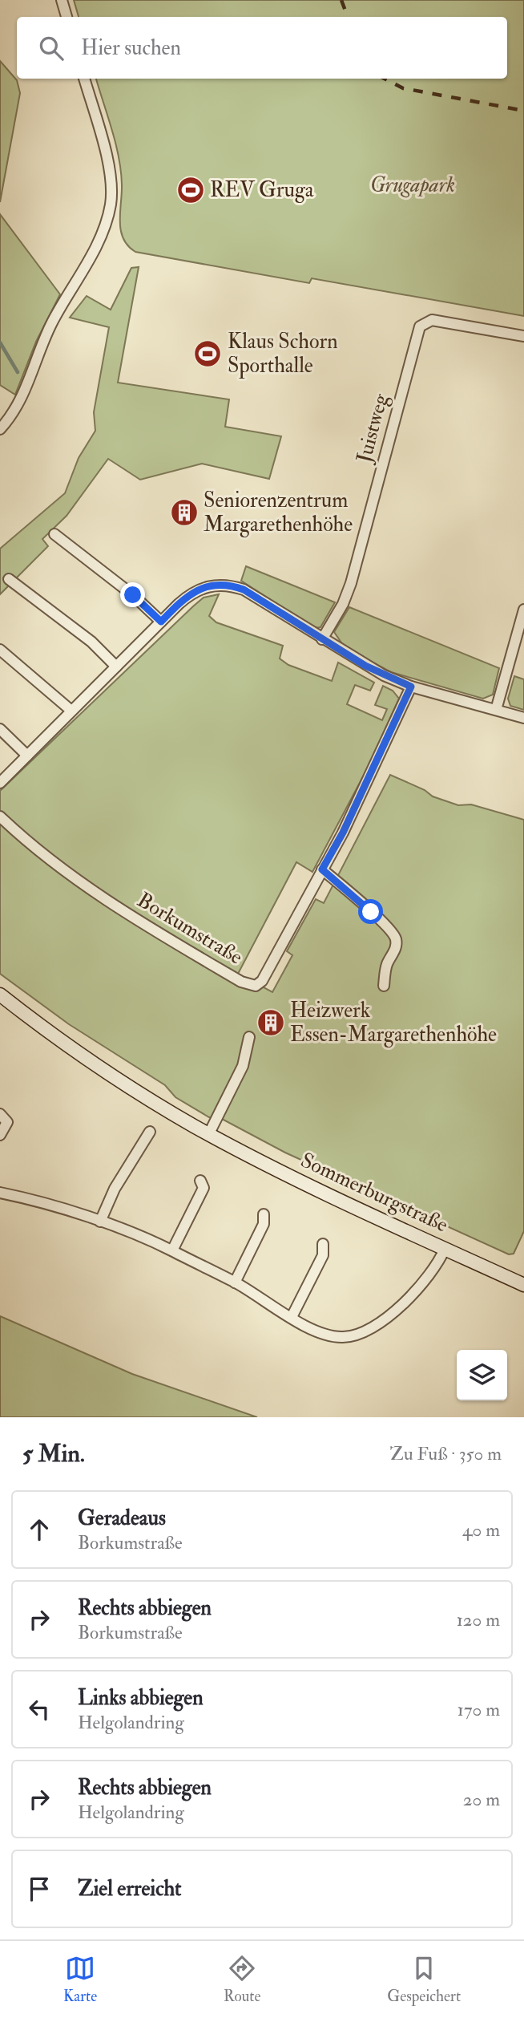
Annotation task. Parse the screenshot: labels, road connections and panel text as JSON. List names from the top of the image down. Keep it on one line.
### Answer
{"streets":{"street":["Juistweg","Borkumstraße","Sommerburgstraße"]},"parks":["Grugapark"],"places":{"sports":["REV Gruga","Klaus Schorn Sporthalle"],"building":["Seniorenzentrum Margarethenhöhe","Heizwerk Essen-Margarethenhöhe"]},"page":{"search":"Hier suchen","heading":["5 Min.","Zu Fuß · 350 m"],"list":[["Geradeaus","Borkumstraße","40 m"],["Rechts abbiegen","Borkumstraße","120 m"],["Links abbiegen","Helgolandring","170 m"],["Rechts abbiegen","Helgolandring","20 m"],"Ziel erreicht"],"nav":["Karte","Route","Gespeichert"]}}
